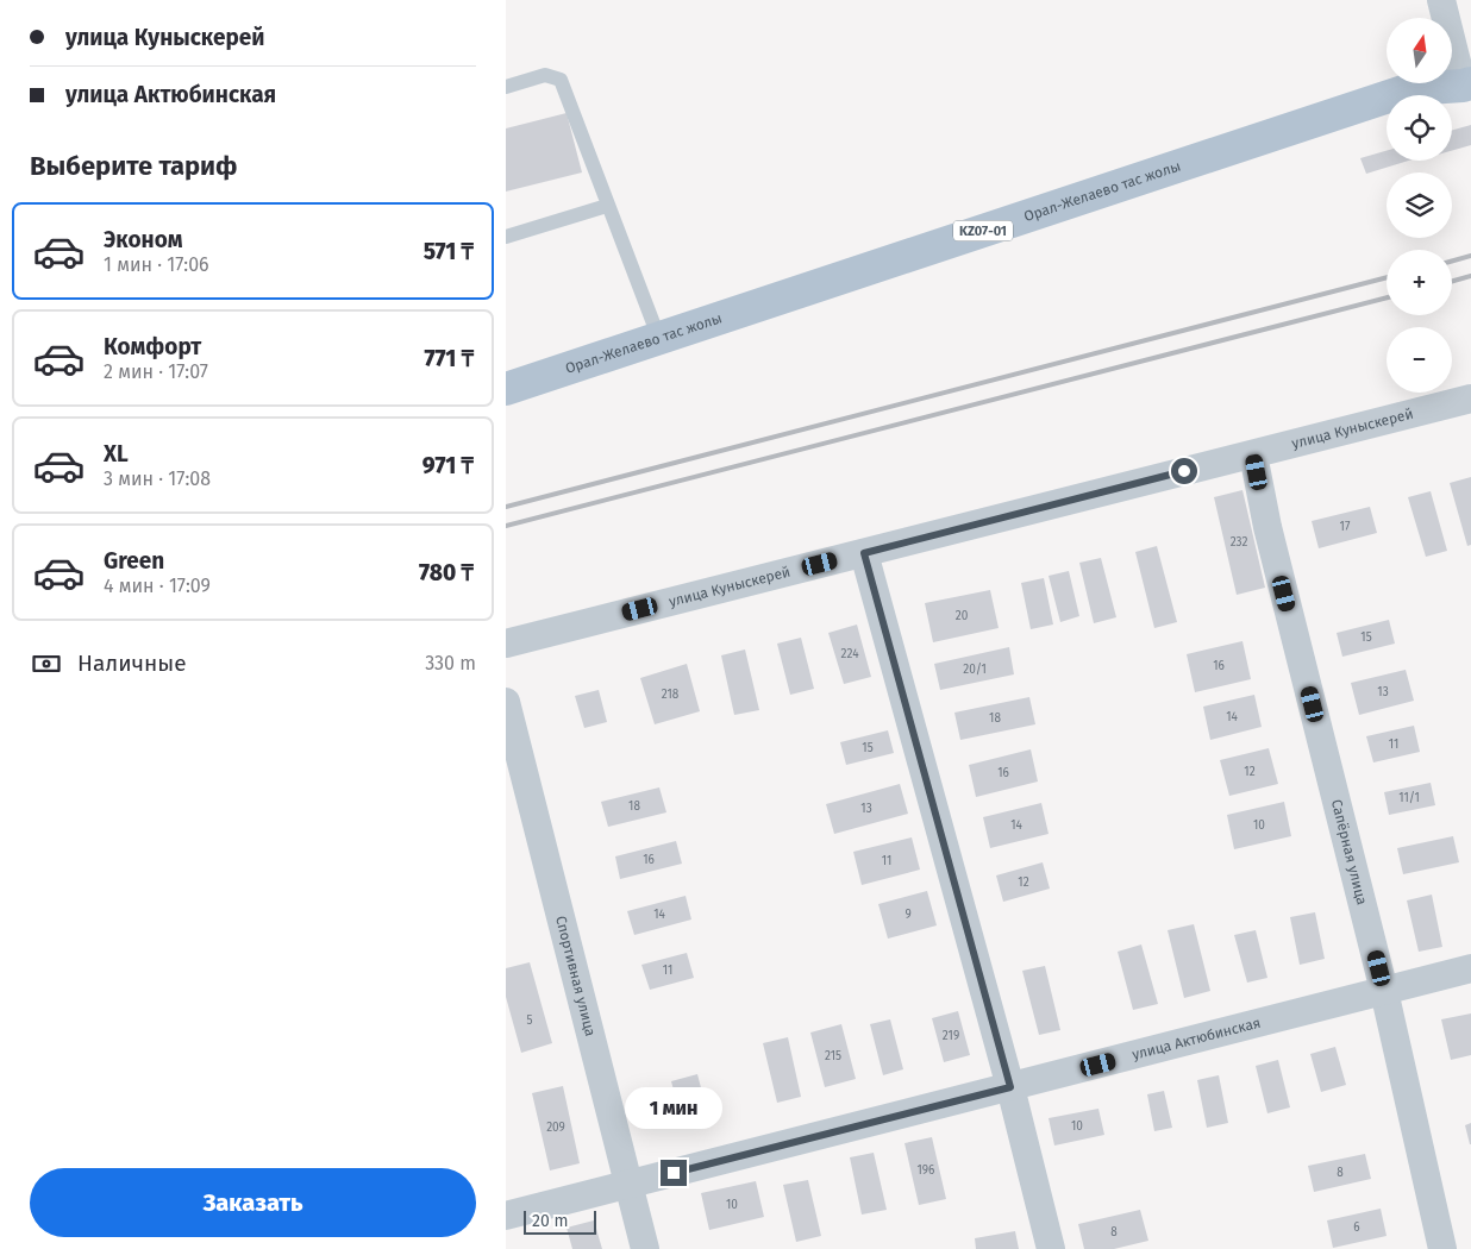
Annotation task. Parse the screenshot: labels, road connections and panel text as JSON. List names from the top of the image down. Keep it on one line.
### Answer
{"streets":{"main road":["Орал-Желаево тас жолы","KZ07-01"],"street":["улица Куныскерей","Сапёрная улица","Спортивная улица","улица Актюбинская"]},"crossings":[["улица Куныскерей","Сапёрная улица"],["Сапёрная улица","улица Актюбинская"],["Спортивная улица","улица Актюбинская"]],"house_numbers":["17","232","20","15","224","16","20/1","13","218","14","18","11","15","12","16","11/1","18","13","14","10","16","11","12","14","9","11","5","219","215","10","209","196","8","10","6","8"],"scale_bar":"20 m","north":"top","page":{"banner":["улица Куныскерей","улица Актюбинская"],"map_buttons":["+","−"],"heading":"Выберите тариф","list":[{"name":"Эконом","note":"1 мин · 17:06","value":"571 ₸"},{"name":"Комфорт","note":"2 мин · 17:07","value":"771 ₸"},{"name":"XL","note":"3 мин · 17:08","value":"971 ₸"},{"name":"Green","note":"4 мин · 17:09","value":"780 ₸"}],"pay":["Наличные","330 m"],"bubble":"1 мин","buttons":"Заказать","scale":"20 m"}}
